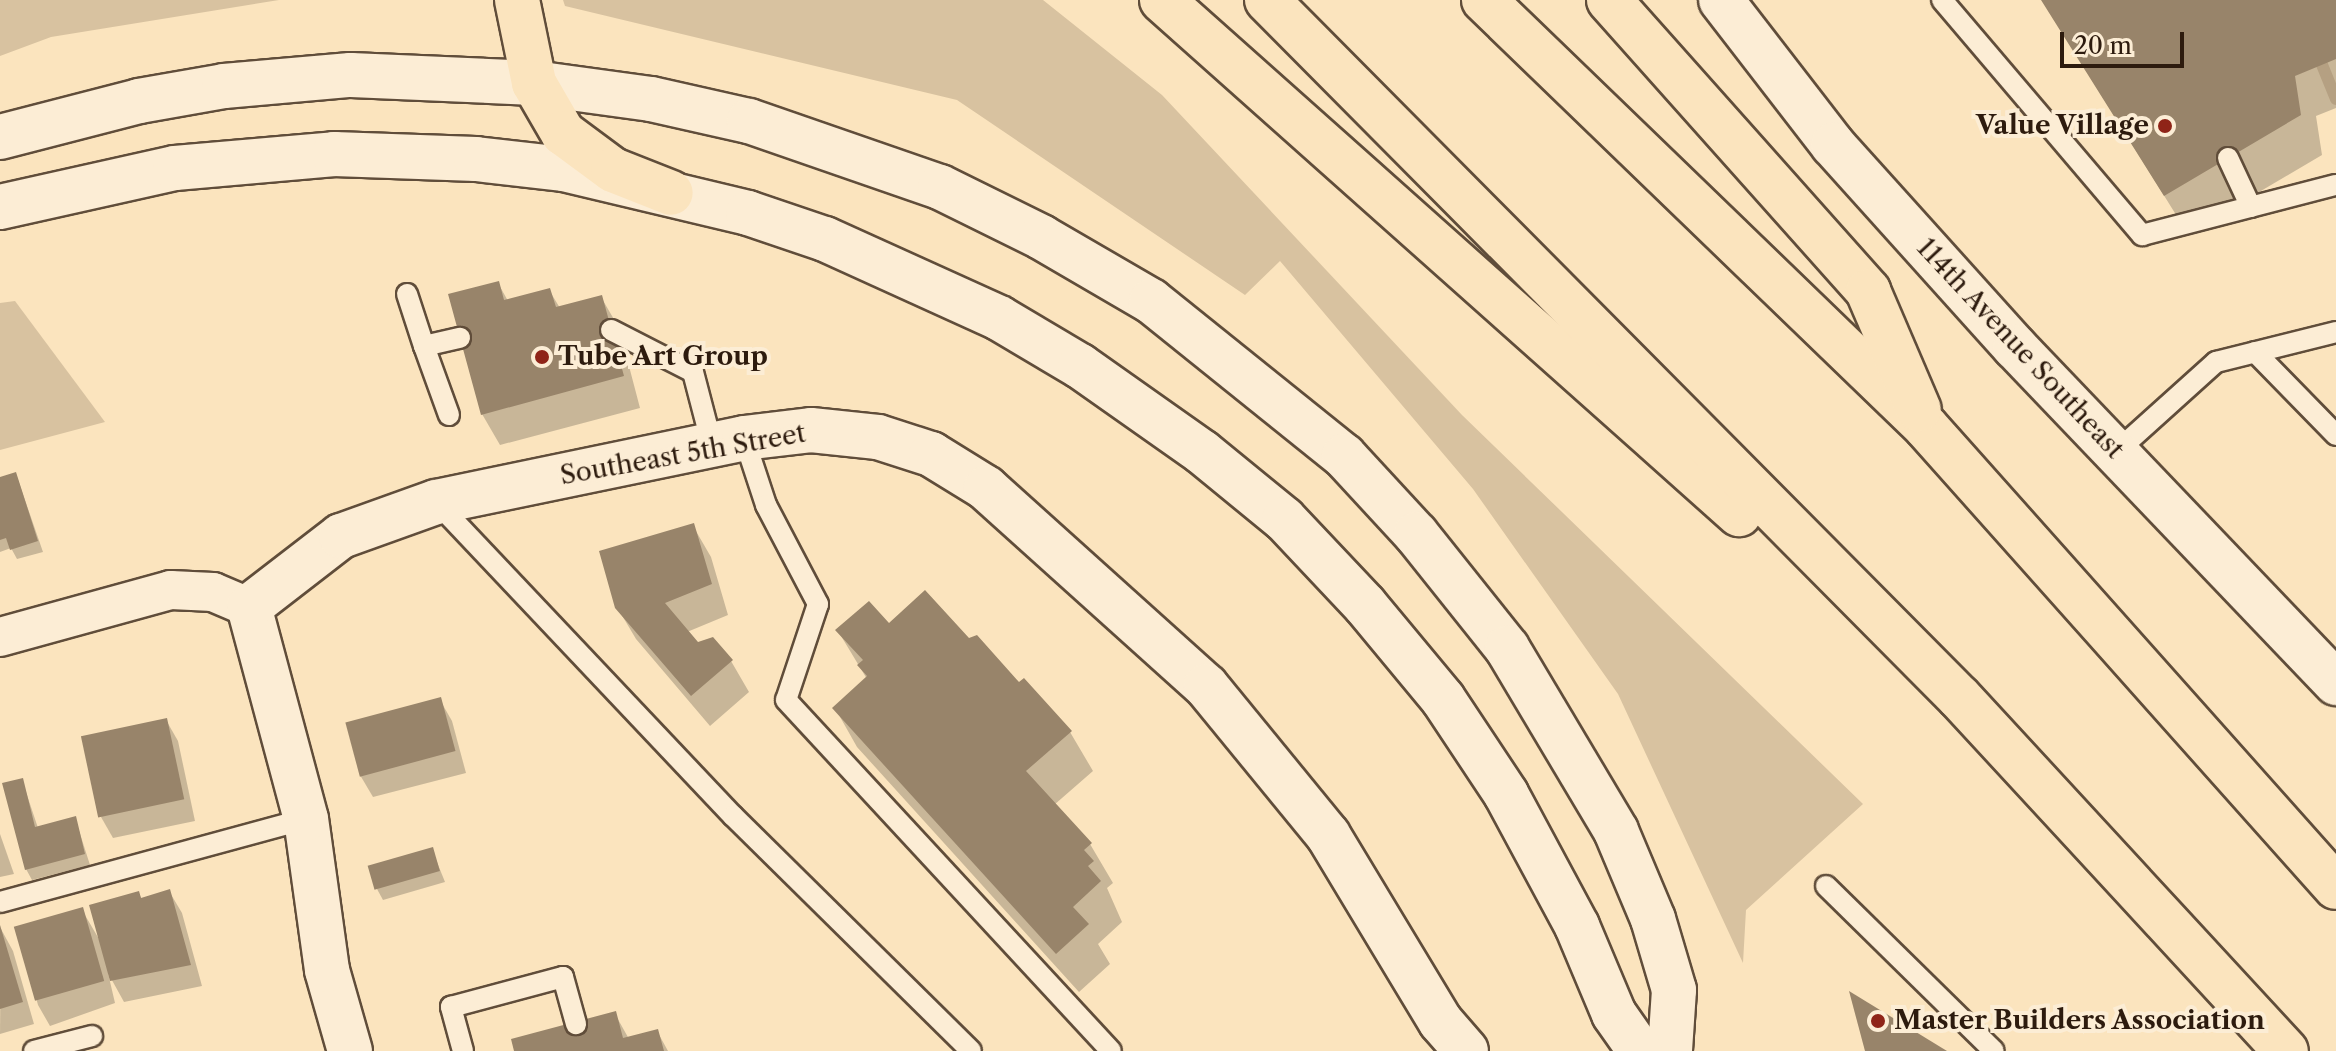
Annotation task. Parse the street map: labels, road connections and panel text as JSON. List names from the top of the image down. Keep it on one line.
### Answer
{"streets":{"main road":["114th Avenue Southeast","Southeast 5th Street"]},"places":["Value Village","Tube Art Group","Master Builders Association"],"scale_bar":"20 m"}
